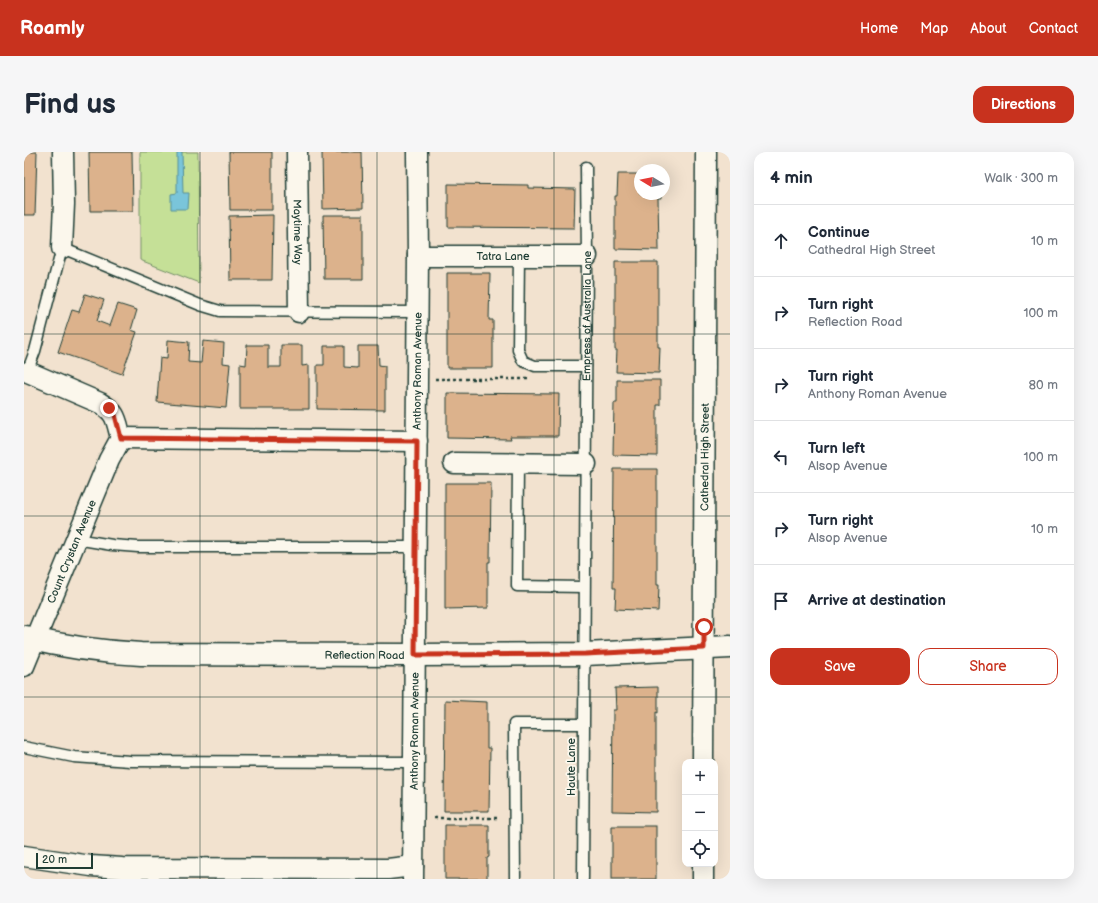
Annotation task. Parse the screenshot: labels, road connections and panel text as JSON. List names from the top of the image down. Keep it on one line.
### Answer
{"streets":{"street":["Maytime Way","Tatra Lane","Anthony Roman Avenue","Cathedral High Street","Count Crystan Avenue","Reflection Road"],"lane":["Empress of Australia Lane","Haute Lane"]},"crossings":[["Tatra Lane","Empress of Australia Lane"],["Tatra Lane","Anthony Roman Avenue"],["Empress of Australia Lane","Reflection Road"],["Empress of Australia Lane","Haute Lane"],["Anthony Roman Avenue","Reflection Road"],["Cathedral High Street","Reflection Road"],["Count Crystan Avenue","Reflection Road"],["Reflection Road","Haute Lane"]],"scale_bar":"20 m","north":"left","page":{"header":"Roamly","nav":["Home","Map","About","Contact"],"buttons":["Directions",["Save","Share"]],"title":"Find us","heading":["4 min","Walk · 300 m"],"list":[["Continue","Cathedral High Street","10 m"],["Turn right","Reflection Road","100 m"],["Turn right","Anthony Roman Avenue","80 m"],["Turn left","Alsop Avenue","100 m"],["Turn right","Alsop Avenue","10 m"],"Arrive at destination"],"map_buttons":["+","−"],"scale":"20 m"}}
